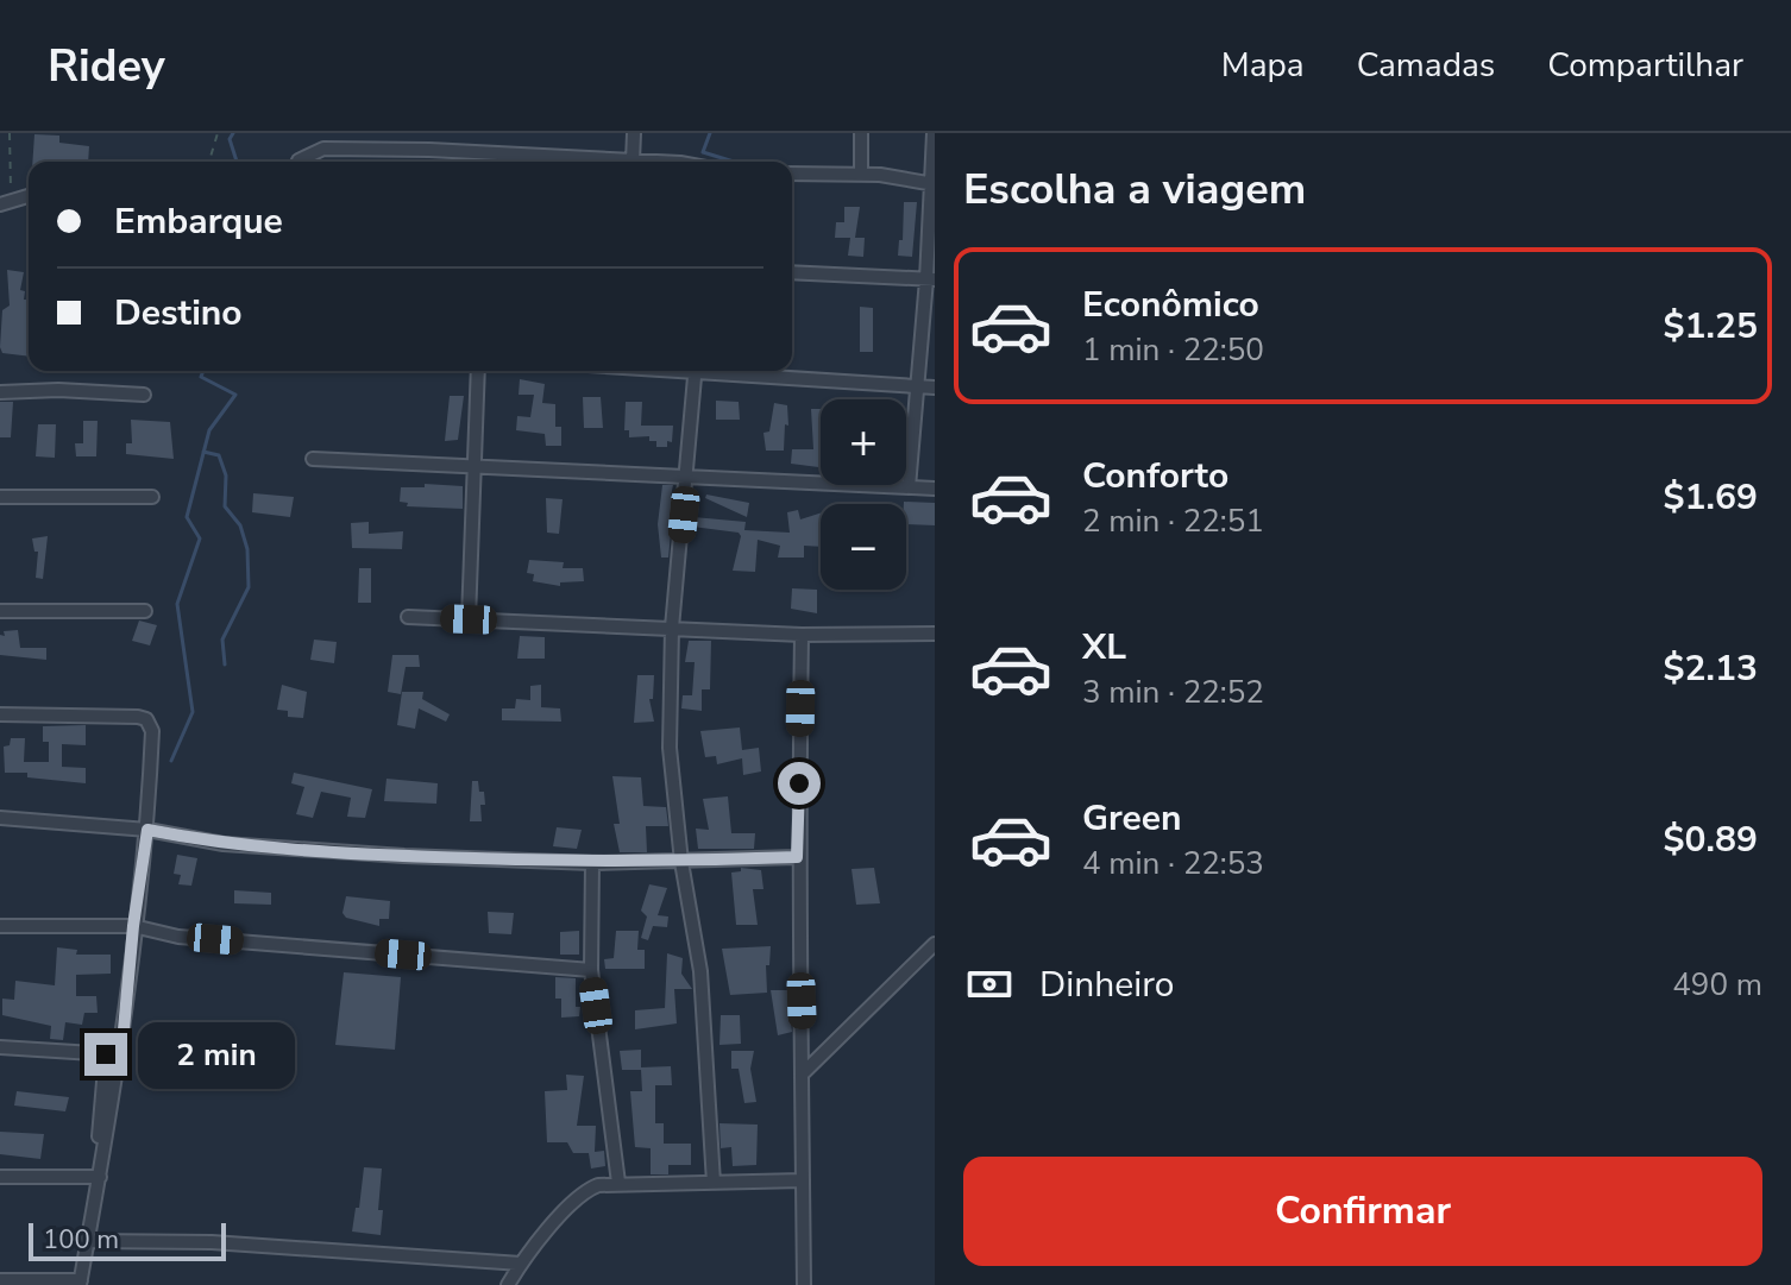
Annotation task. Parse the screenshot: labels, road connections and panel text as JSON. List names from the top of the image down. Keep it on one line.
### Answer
{"scale_bar":"100 m","page":{"header":"Ridey","nav":["Mapa","Camadas","Compartilhar"],"heading":"Escolha a viagem","banner":["Embarque","Destino"],"list":[{"name":"Econômico","note":"1 min · 22:50","value":"$1.25"},{"name":"Conforto","note":"2 min · 22:51","value":"$1.69"},{"name":"XL","note":"3 min · 22:52","value":"$2.13"},{"name":"Green","note":"4 min · 22:53","value":"$0.89"}],"map_buttons":["+","−"],"pay":["Dinheiro","490 m"],"bubble":"2 min","buttons":"Confirmar","scale":"100 m"}}
